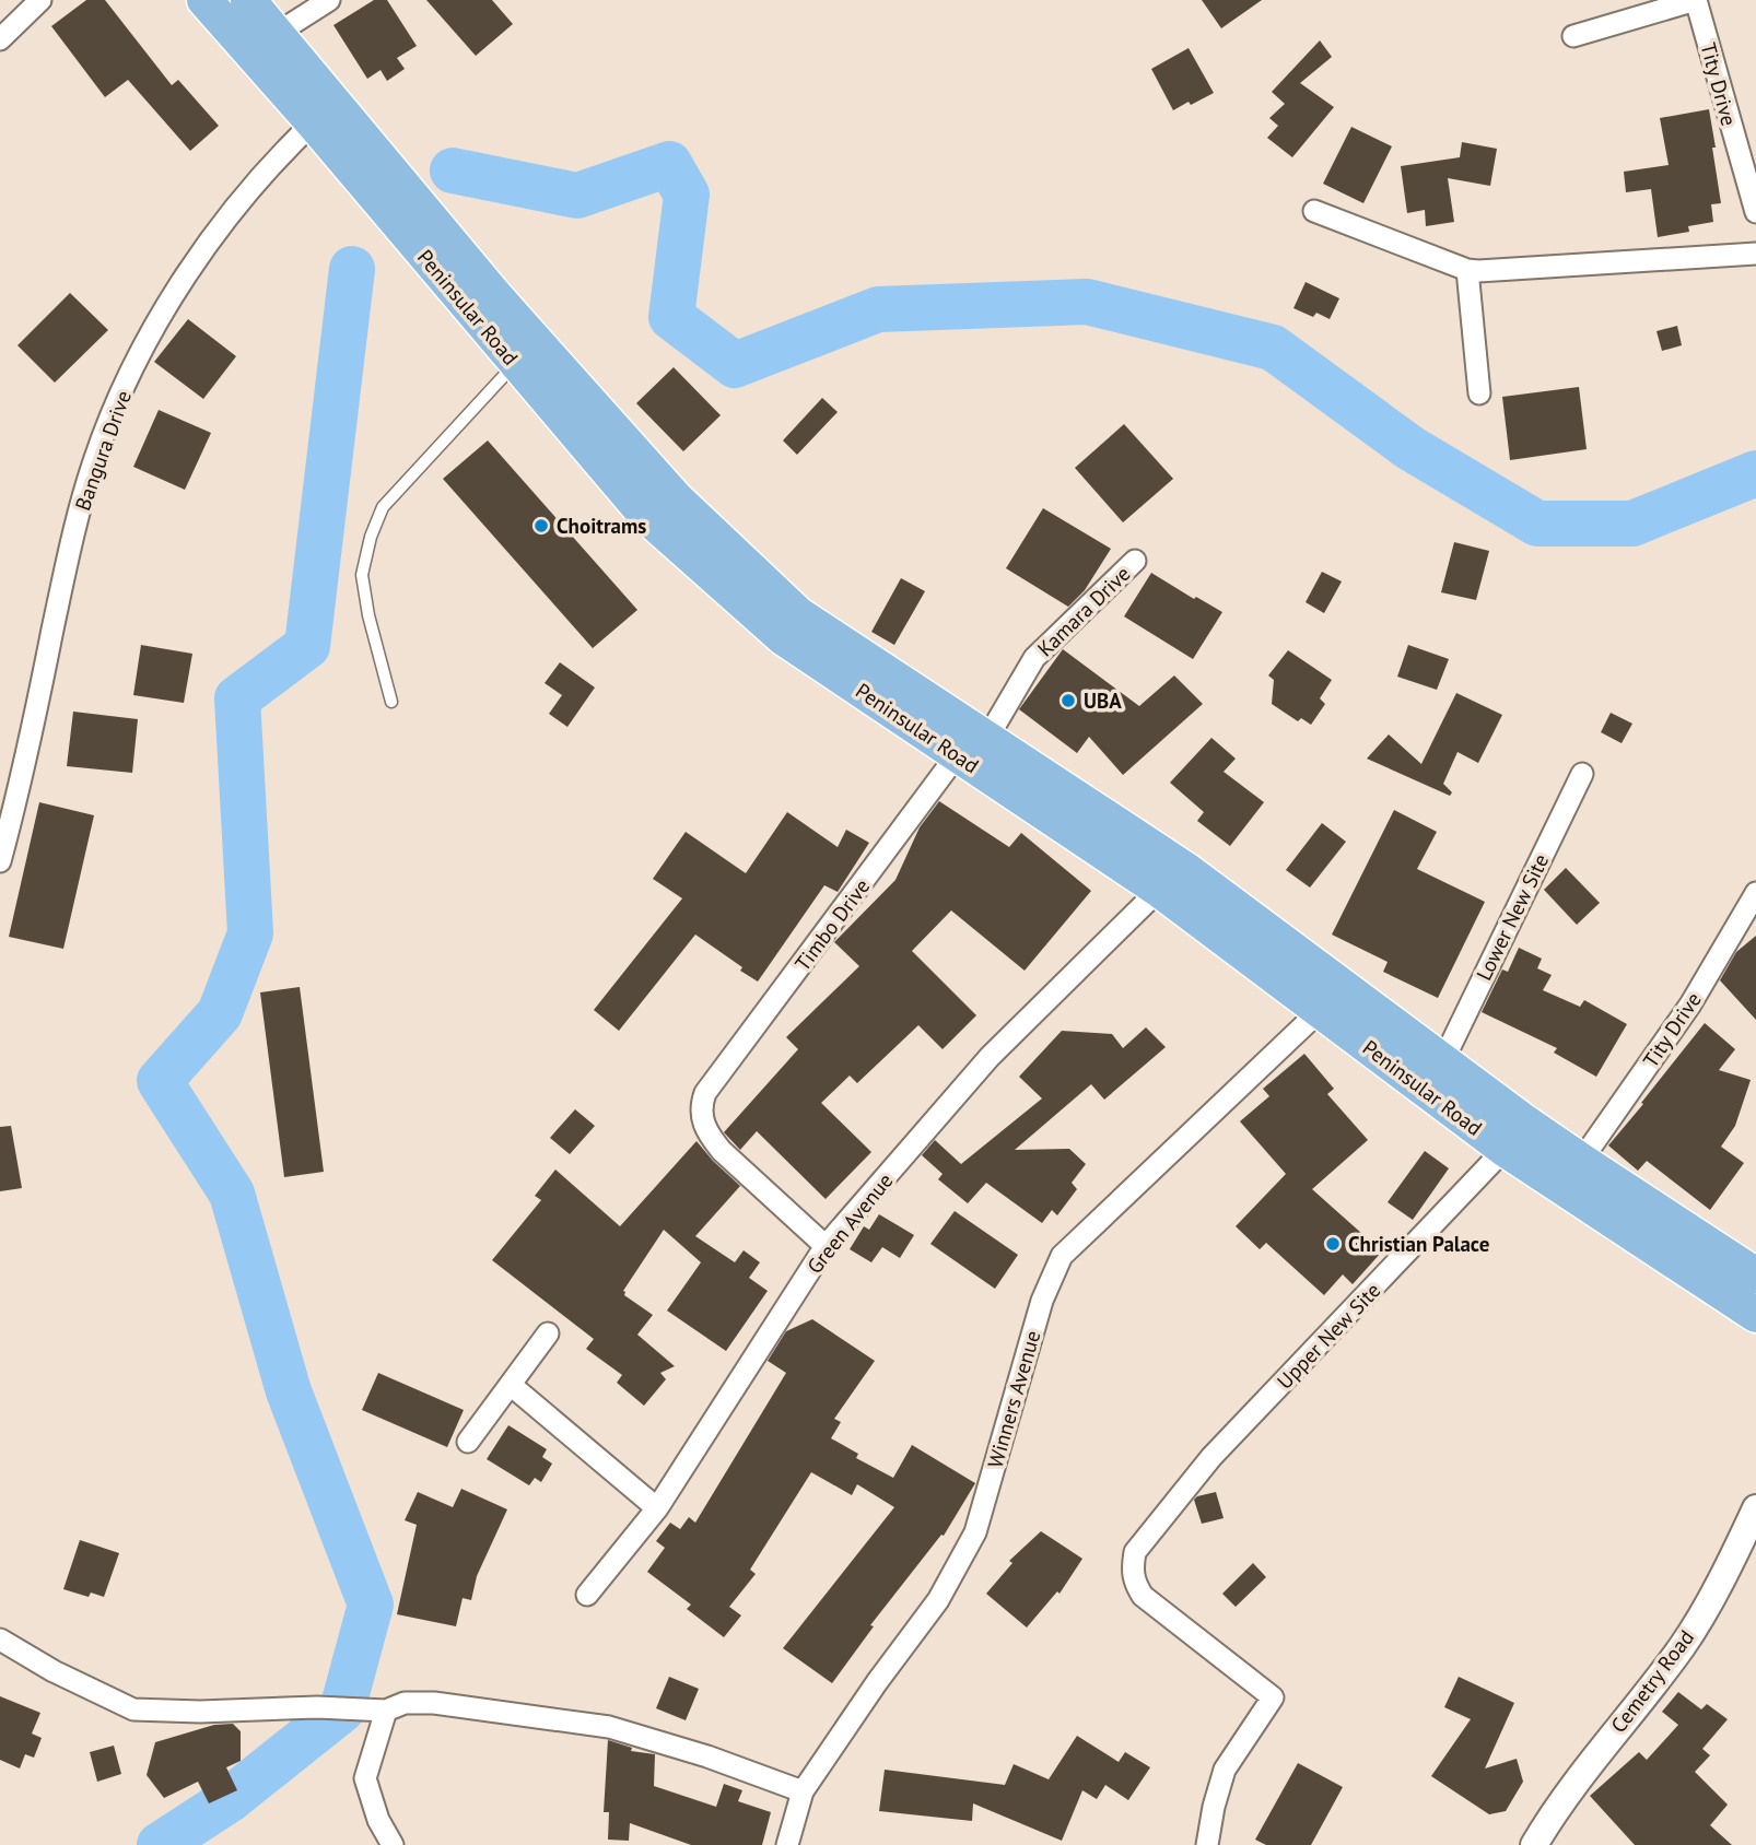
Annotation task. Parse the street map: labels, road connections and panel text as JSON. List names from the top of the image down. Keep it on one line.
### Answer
{"streets":{"main road":["Peninsular Road"],"street":["Tity Drive","Bangura Drive","Kamara Drive","Lower New Site","Timbo Drive","Green Avenue","Upper New Site","Winners Avenue","Cemetry Road"]},"crossings":[["Tity Drive","Peninsular Road"],["Peninsular Road","Bangura Drive"],["Peninsular Road","Kamara Drive"],["Peninsular Road","Lower New Site"],["Peninsular Road","Timbo Drive"],["Peninsular Road","Green Avenue"],["Peninsular Road","Upper New Site"],["Peninsular Road","Winners Avenue"],["Kamara Drive","Timbo Drive"],["Timbo Drive","Green Avenue"]],"places":["Choitrams","UBA","Christian Palace"]}
